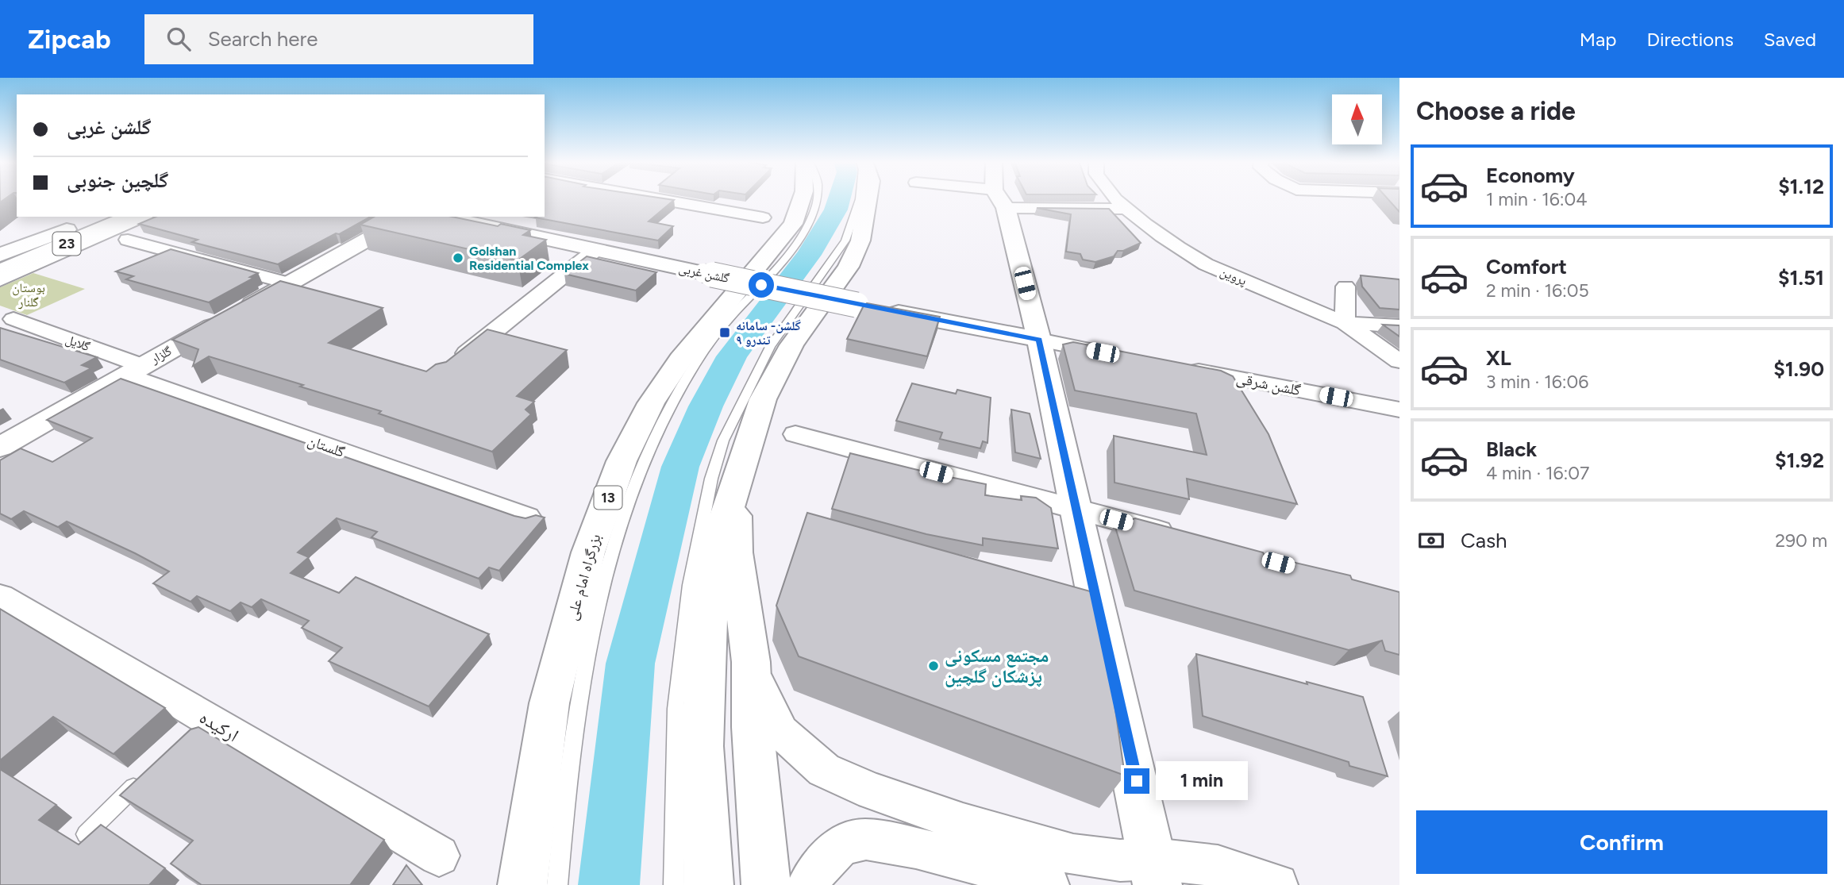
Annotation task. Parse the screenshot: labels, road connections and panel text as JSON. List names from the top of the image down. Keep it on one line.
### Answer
{"streets":{"main road":["23","گلشن غربی","گلزار","13","بزرگراه امام علی"],"street":["پروین","گلایل","گلشن شرقی","گلستان","ارکیده"]},"crossings":[["گلایل","گلزار"],["گلایل","گلستان"],["گلزار","گلستان"]],"parks":["بوستان گلنار"],"places":{"other":["Golshan Residential Complex","مجتمع مسکونی پزشکان گلچین"],"transit":["گلشن- سامانه ۹ تندرو"]},"north":"top","page":{"header":"Zipcab","search":"Search here","nav":["Map","Directions","Saved"],"heading":"Choose a ride","banner":["گلشن غربی","گلچین جنوبی"],"list":[{"name":"Economy","note":"1 min · 16:04","value":"$1.12"},{"name":"Comfort","note":"2 min · 16:05","value":"$1.51"},{"name":"XL","note":"3 min · 16:06","value":"$1.90"},{"name":"Black","note":"4 min · 16:07","value":"$1.92"}],"pay":["Cash","290 m"],"bubble":"1 min","buttons":"Confirm"}}
